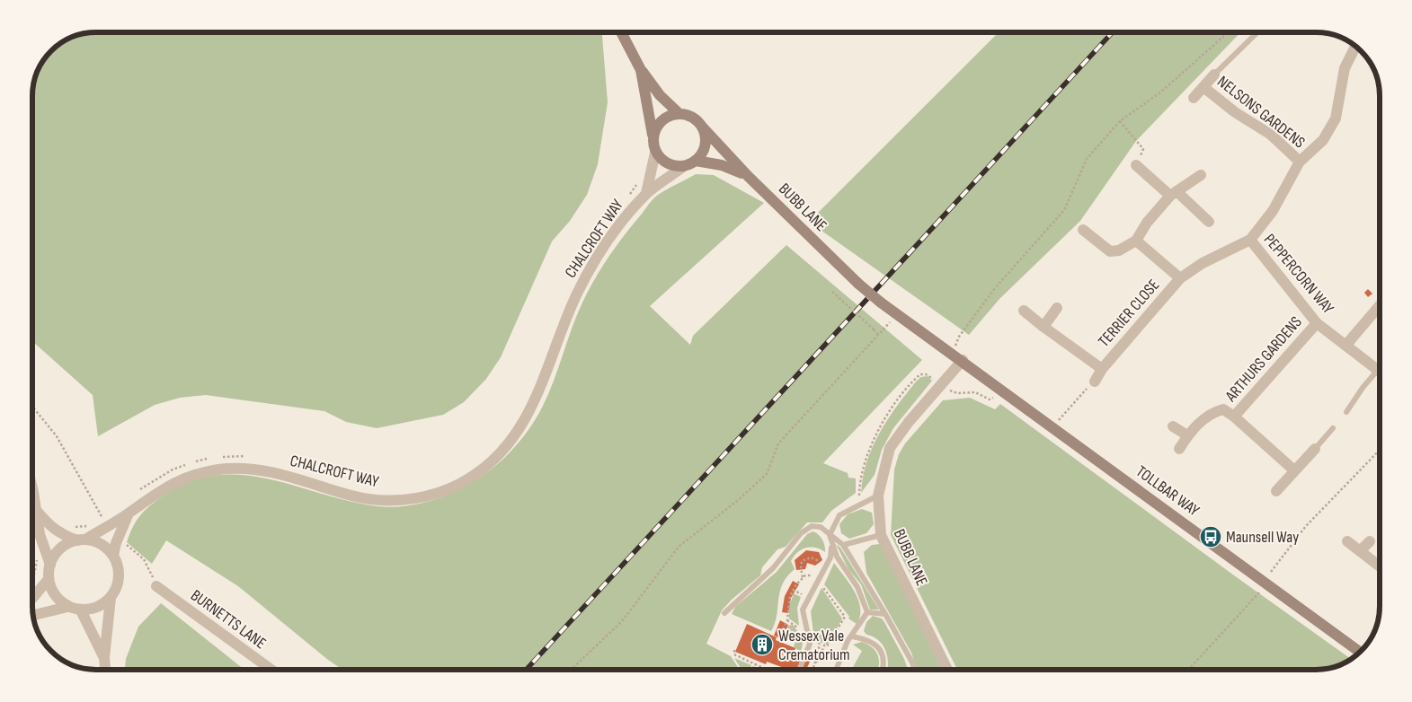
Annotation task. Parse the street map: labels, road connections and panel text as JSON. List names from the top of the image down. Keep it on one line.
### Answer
{"streets":{"main road":["BUBB LANE","TOLLBAR WAY"],"street":["NELSONS GARDENS","CHALCROFT WAY","PEPPERCORN WAY","TERRIER CLOSE","ARTHURS GARDENS","BURNETTS LANE"]},"crossings":[["NELSONS GARDENS","PEPPERCORN WAY"],["NELSONS GARDENS","TERRIER CLOSE"],["BUBB LANE","CHALCROFT WAY"],["BUBB LANE","TOLLBAR WAY"],["PEPPERCORN WAY","TERRIER CLOSE"],["PEPPERCORN WAY","ARTHURS GARDENS"]],"places":{"bus stop":["Maunsell Way"],"building":["Wessex Vale Crematorium"]}}
